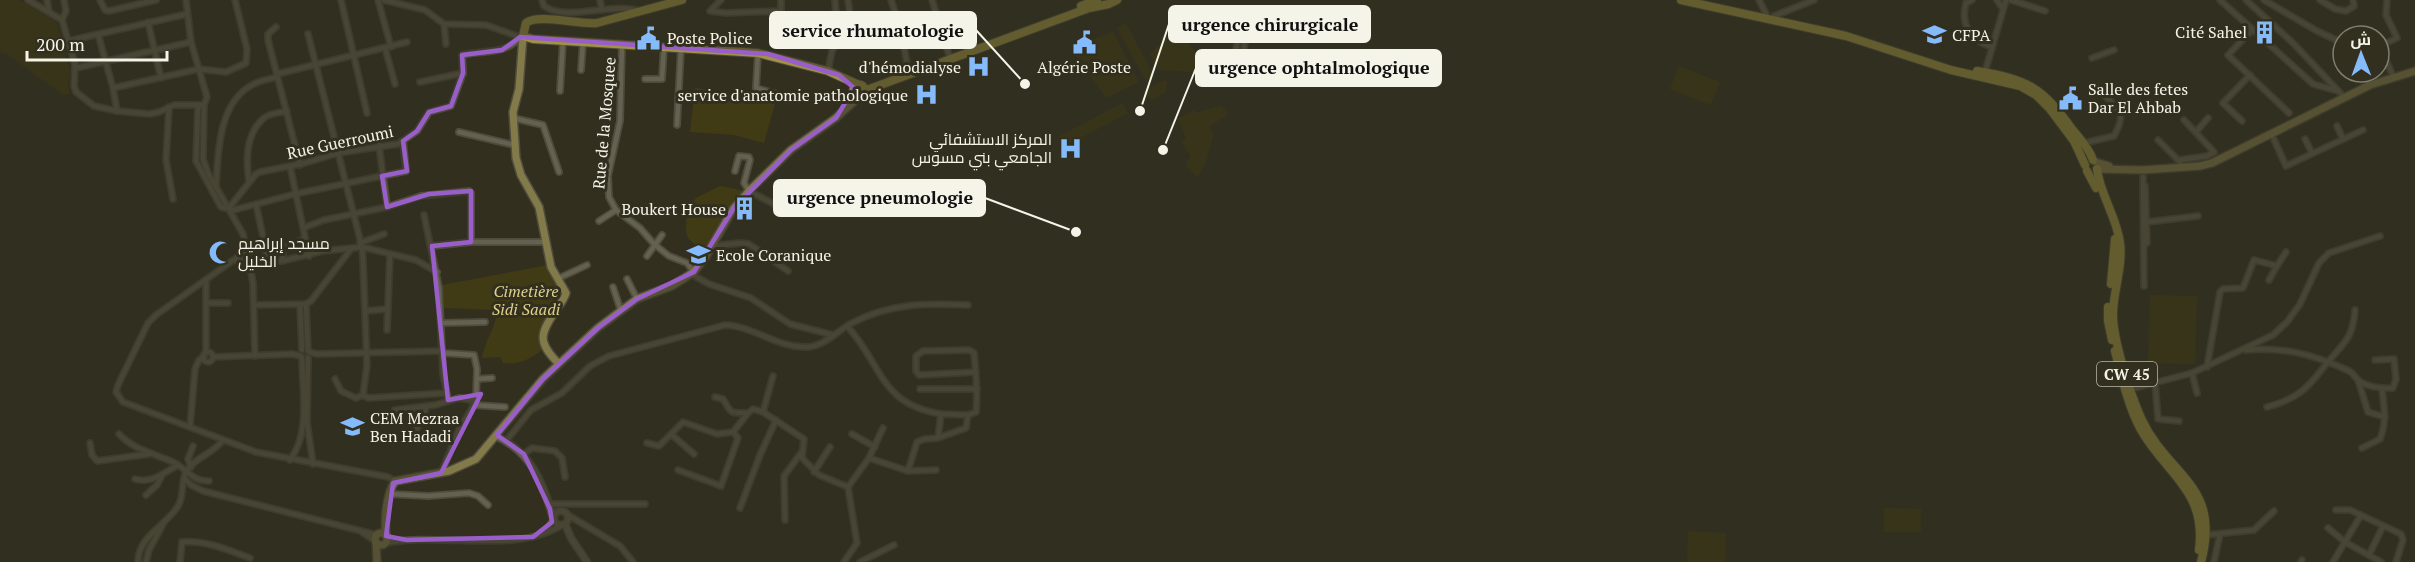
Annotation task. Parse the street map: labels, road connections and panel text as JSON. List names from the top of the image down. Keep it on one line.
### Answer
{"streets":{"main road":["CW 45"],"street":["Rue de la Mosquee","Rue Guerroumi"]},"parks":["Cimetière Sidi Saadi"],"places":{"building":["Cité Sahel","Boukert House"],"school or university":["CFPA","Ecole Coranique","CEM Mezraa Ben Hadadi"],"public building":["Poste Police","Algérie Poste","Salle des fetes Dar El Ahbab"],"hospital":["d'hémodialyse","service d'anatomie pathologique","المركز الاستشفائي الجامعي بني مسوس"],"other":["service rhumatologie","urgence chirurgicale","urgence ophtalmologique","urgence pneumologie"],"mosque":["مسجد إبراهيم الخليل"]},"scale_bar":"200 m","north":"top"}
